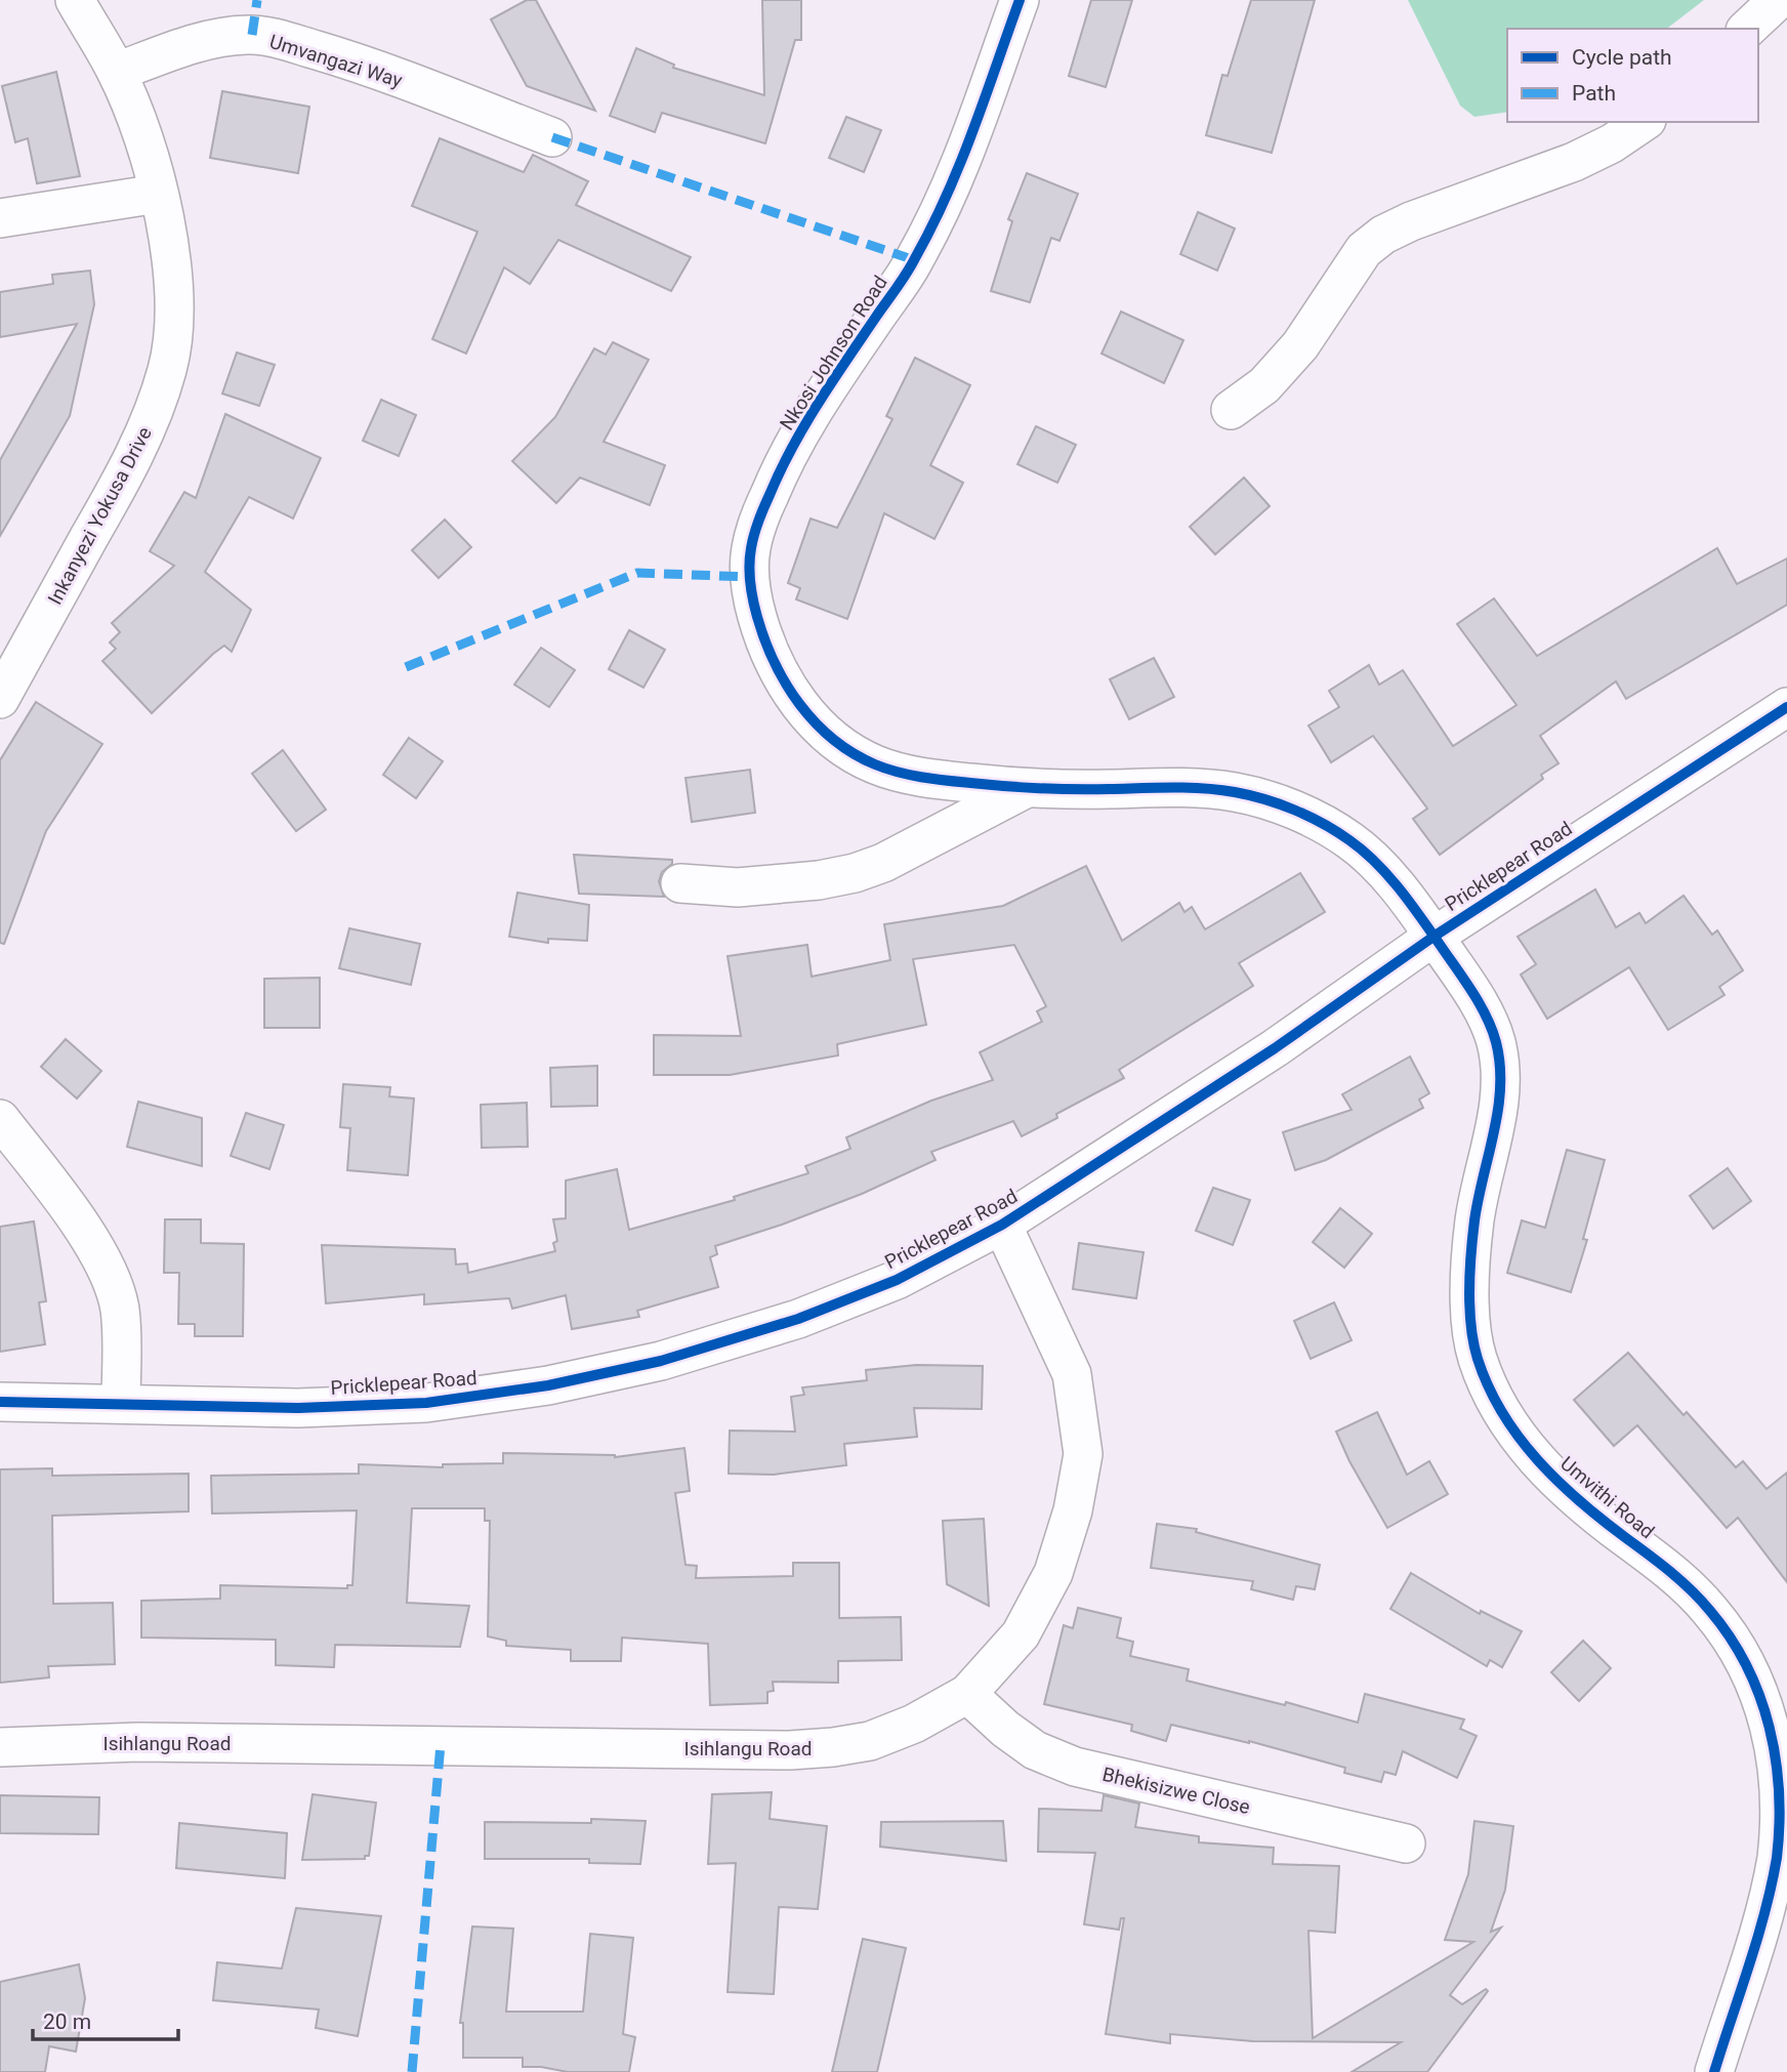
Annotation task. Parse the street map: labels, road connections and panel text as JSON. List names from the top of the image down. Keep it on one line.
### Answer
{"streets":{"street":["Umvangazi Way","Nkosi Johnson Road","Inkanyezi Yokusa Drive","Pricklepear Road","Umvithi Road","Isihlangu Road","Bhekisizwe Close"]},"crossings":[["Umvangazi Way","Inkanyezi Yokusa Drive"],["Nkosi Johnson Road","Pricklepear Road"],["Nkosi Johnson Road","Umvithi Road"],["Pricklepear Road","Umvithi Road"],["Pricklepear Road","Isihlangu Road"],["Isihlangu Road","Bhekisizwe Close"]],"legend":["Cycle path","Path"],"scale_bar":"20 m"}
